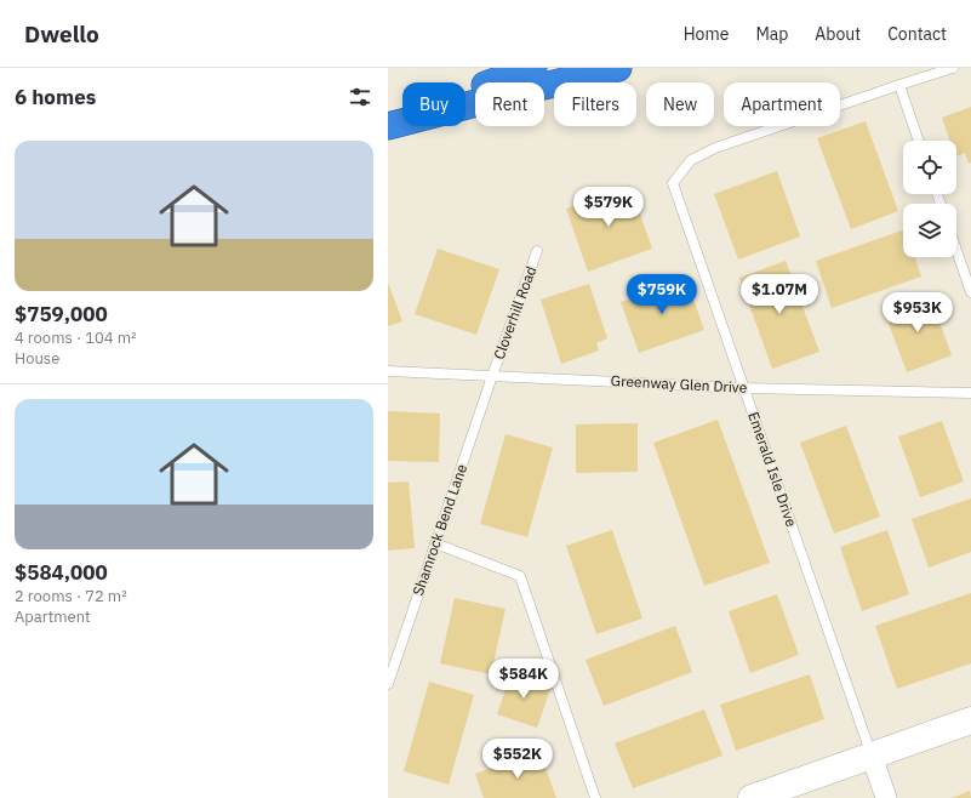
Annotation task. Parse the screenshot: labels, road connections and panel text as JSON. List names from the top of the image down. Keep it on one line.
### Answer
{"streets":{"lane":["Cloverhill Road","Greenway Glen Drive","Emerald Isle Drive","Shamrock Bend Lane"]},"crossings":[["Cloverhill Road","Greenway Glen Drive"],["Cloverhill Road","Shamrock Bend Lane"],["Greenway Glen Drive","Emerald Isle Drive"],["Greenway Glen Drive","Shamrock Bend Lane"]],"page":{"header":"Dwello","nav":["Home","Map","About","Contact"],"heading":"6 homes","chip":["Buy","Rent","Filters","New","Apartment"],"list":[{"name":"$759,000","note":"4 rooms · 104 m² · House"},{"name":"$584,000","note":"2 rooms · 72 m² · Apartment"}],"price":["$579K","$759K","$1.07M","$953K","$584K","$552K"]}}
